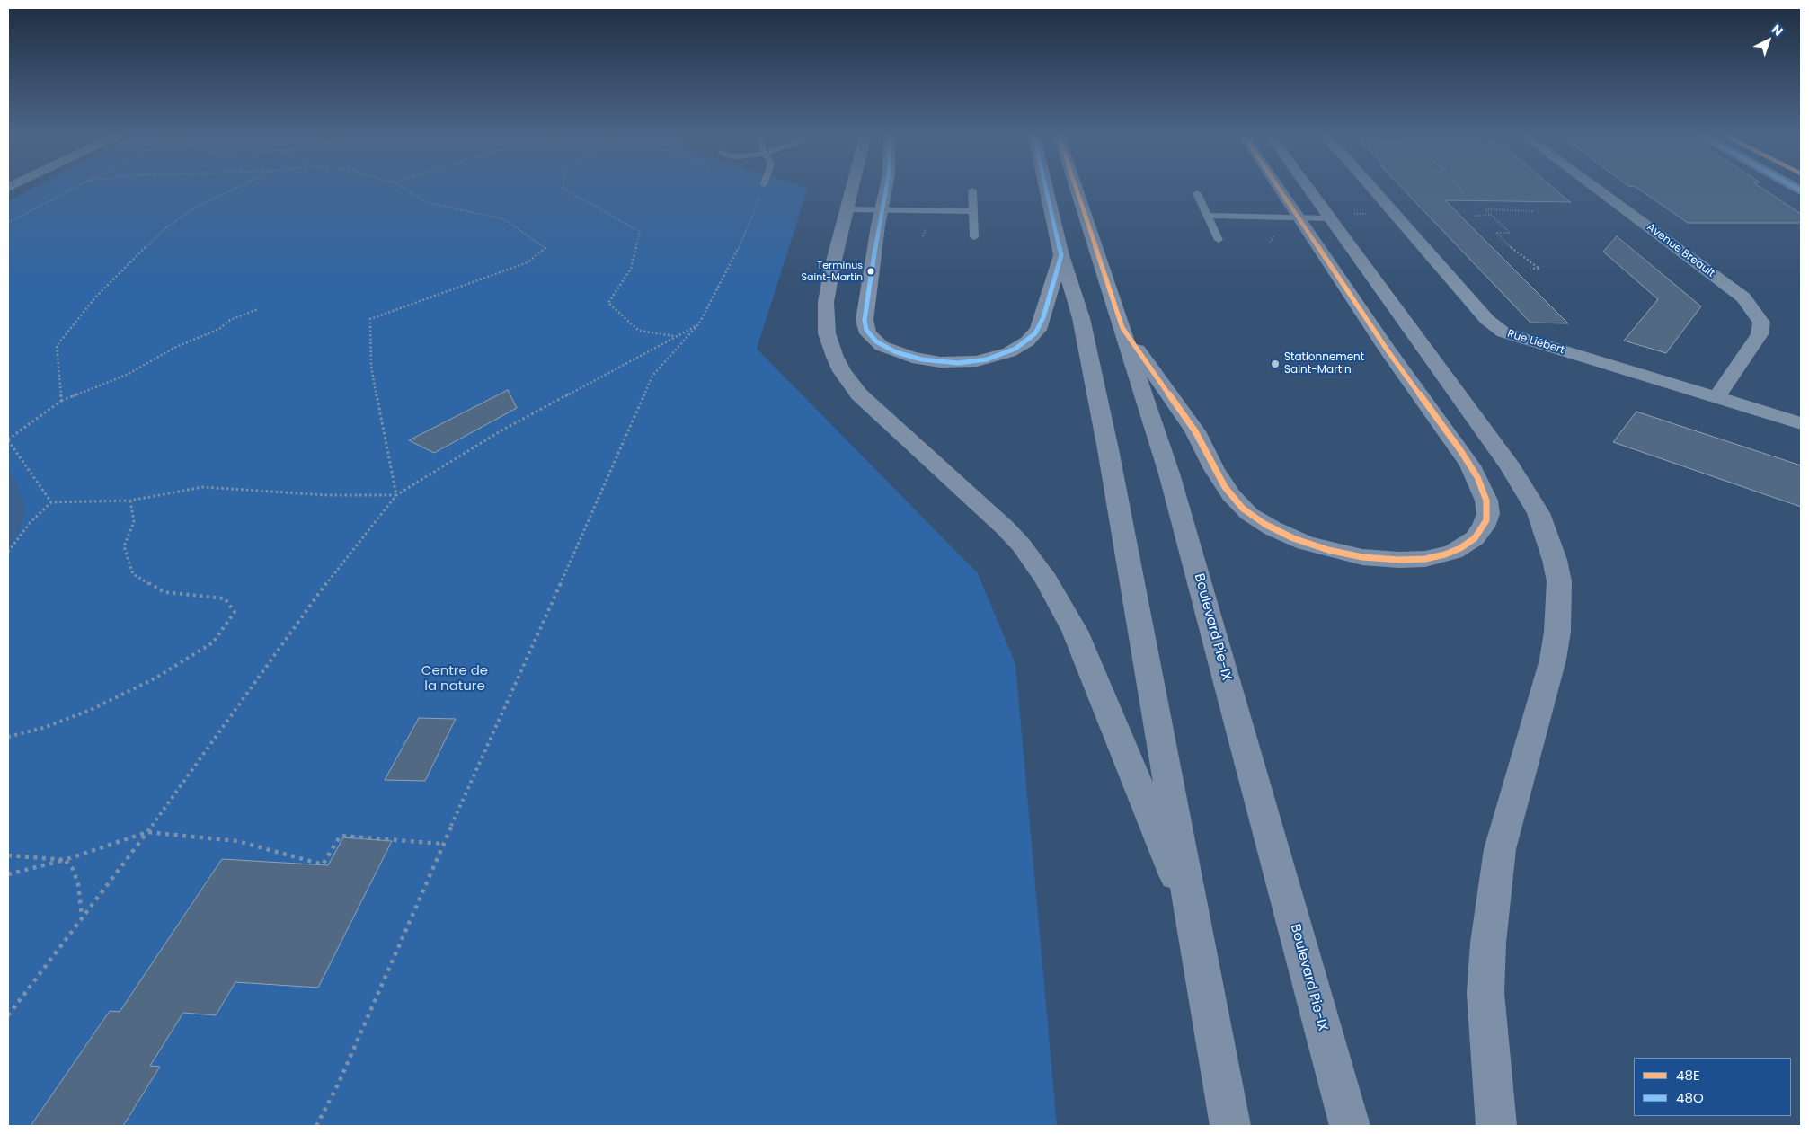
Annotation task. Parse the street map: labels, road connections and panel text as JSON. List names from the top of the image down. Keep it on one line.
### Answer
{"streets":{"highway":["Boulevard Pie-IX"],"street":["Avenue Breault","Rue Liébert"]},"crossings":[["Avenue Breault","Rue Liébert"]],"parks":["Centre de la nature"],"places":["Terminus Saint-Martin","Stationnement Saint-Martin"],"lines":["transit line 48E","transit line 48O"],"legend":["48E","48O"],"north":"top right"}
